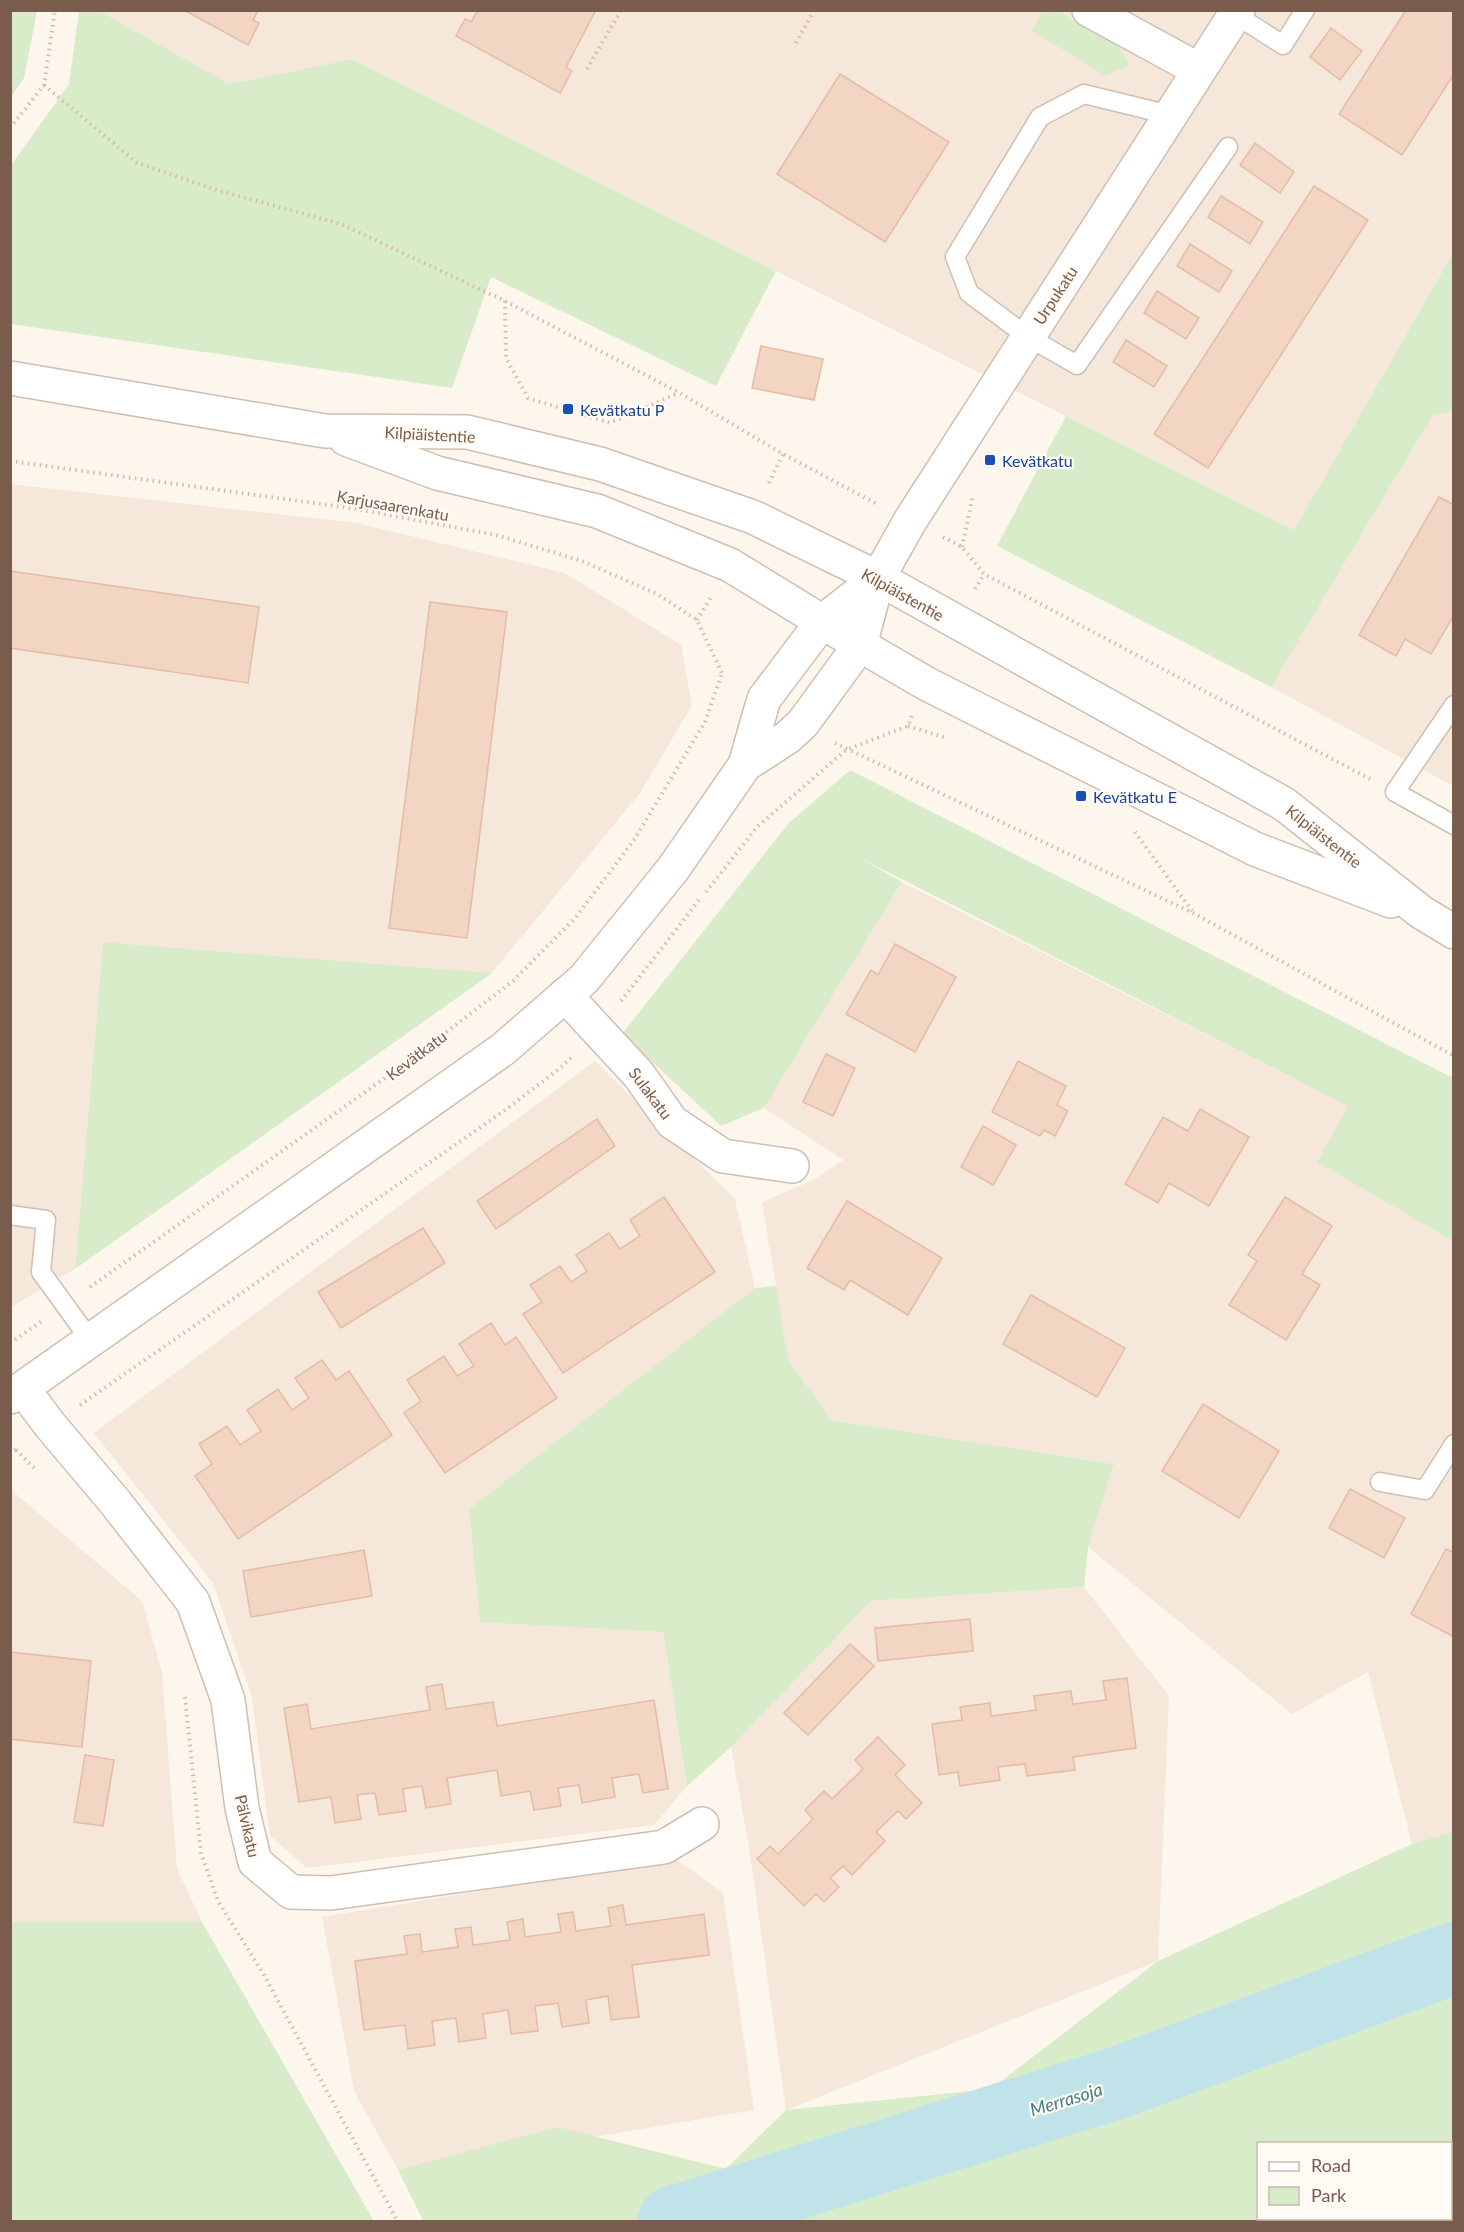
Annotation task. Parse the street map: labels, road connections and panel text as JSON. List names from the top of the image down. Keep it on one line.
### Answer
{"streets":{"street":["Urpukatu","Kilpiäistentie","Sulakatu","Pälvikatu"],"path":["Karjusaarenkatu","Kevätkatu"]},"crossings":[["Urpukatu","Kilpiäistentie"],["Karjusaarenkatu","Kevätkatu"]],"water":["Merrasoja"],"places":{"transit":["Kevätkatu P","Kevätkatu","Kevätkatu E"]},"legend":["Road","Park"]}
